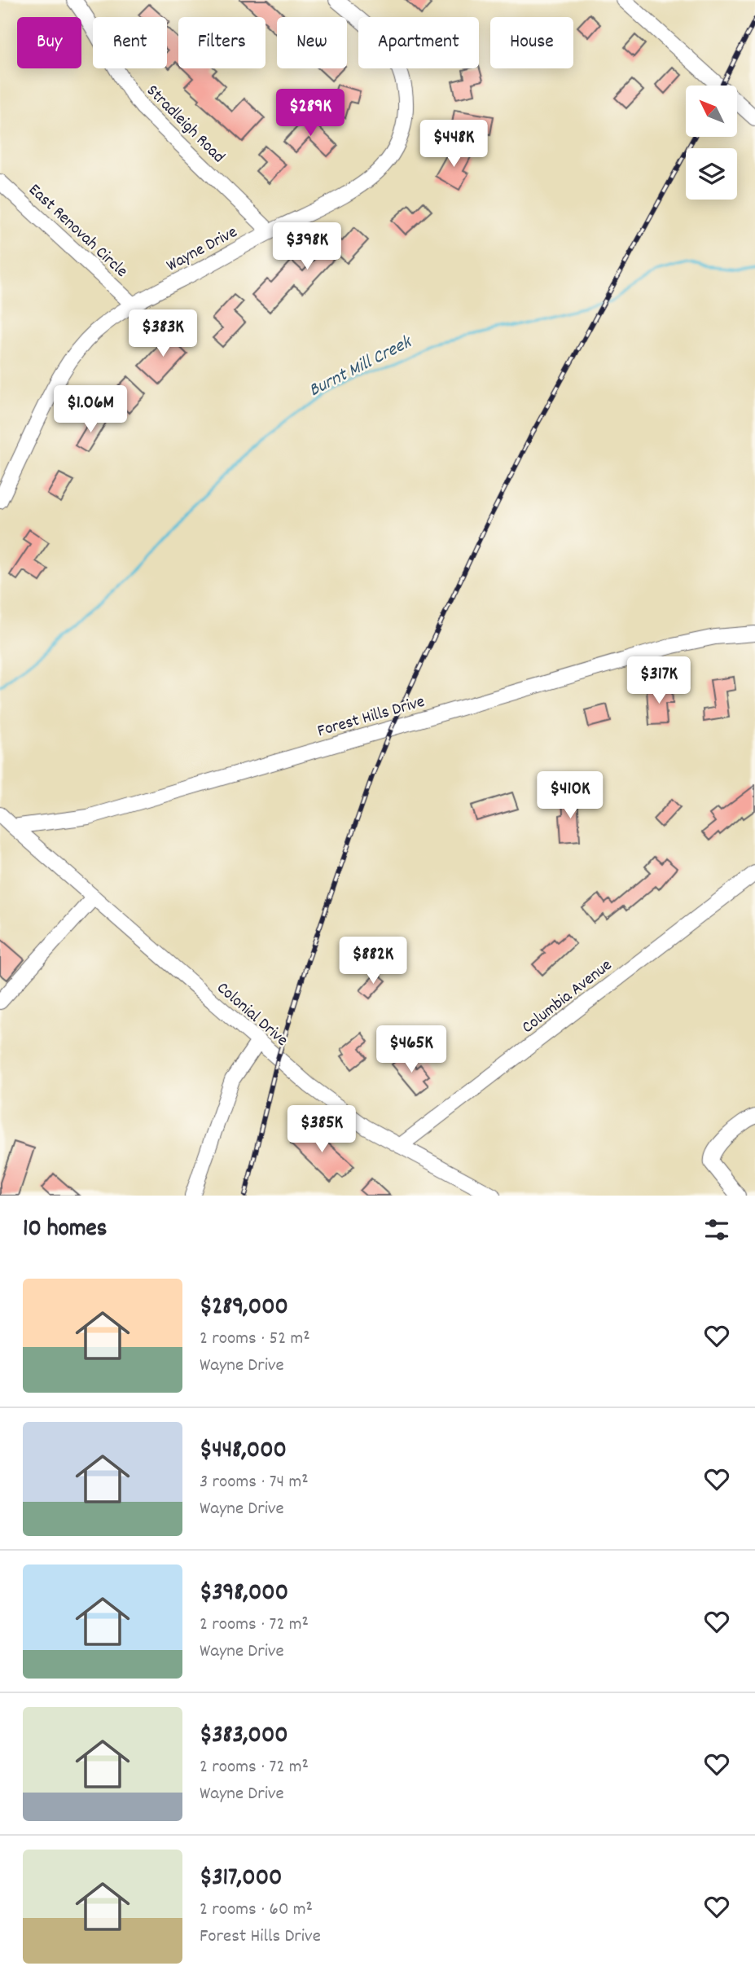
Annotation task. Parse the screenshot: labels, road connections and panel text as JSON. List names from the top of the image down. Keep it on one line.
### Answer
{"streets":{"street":["Stradleigh Road","East Renovah Circle","Wayne Drive","Forest Hills Drive","Columbia Avenue","Colonial Drive"]},"crossings":[["Stradleigh Road","Wayne Drive"],["East Renovah Circle","Wayne Drive"],["Forest Hills Drive","Colonial Drive"],["Columbia Avenue","Colonial Drive"]],"water":["Burnt Mill Creek"],"north":"top left","page":{"chip":["Buy","Rent","Filters","New","Apartment","House"],"price":["$289K","$448K","$398K","$383K","$1.06M","$317K","$410K","$882K","$465K","$385K"],"heading":"10 homes","list":[{"name":"$289,000","note":"2 rooms · 52 m² · Wayne Drive"},{"name":"$448,000","note":"3 rooms · 74 m² · Wayne Drive"},{"name":"$398,000","note":"2 rooms · 72 m² · Wayne Drive"},{"name":"$383,000","note":"2 rooms · 72 m² · Wayne Drive"},{"name":"$317,000","note":"2 rooms · 60 m² · Forest Hills Drive"}]}}
